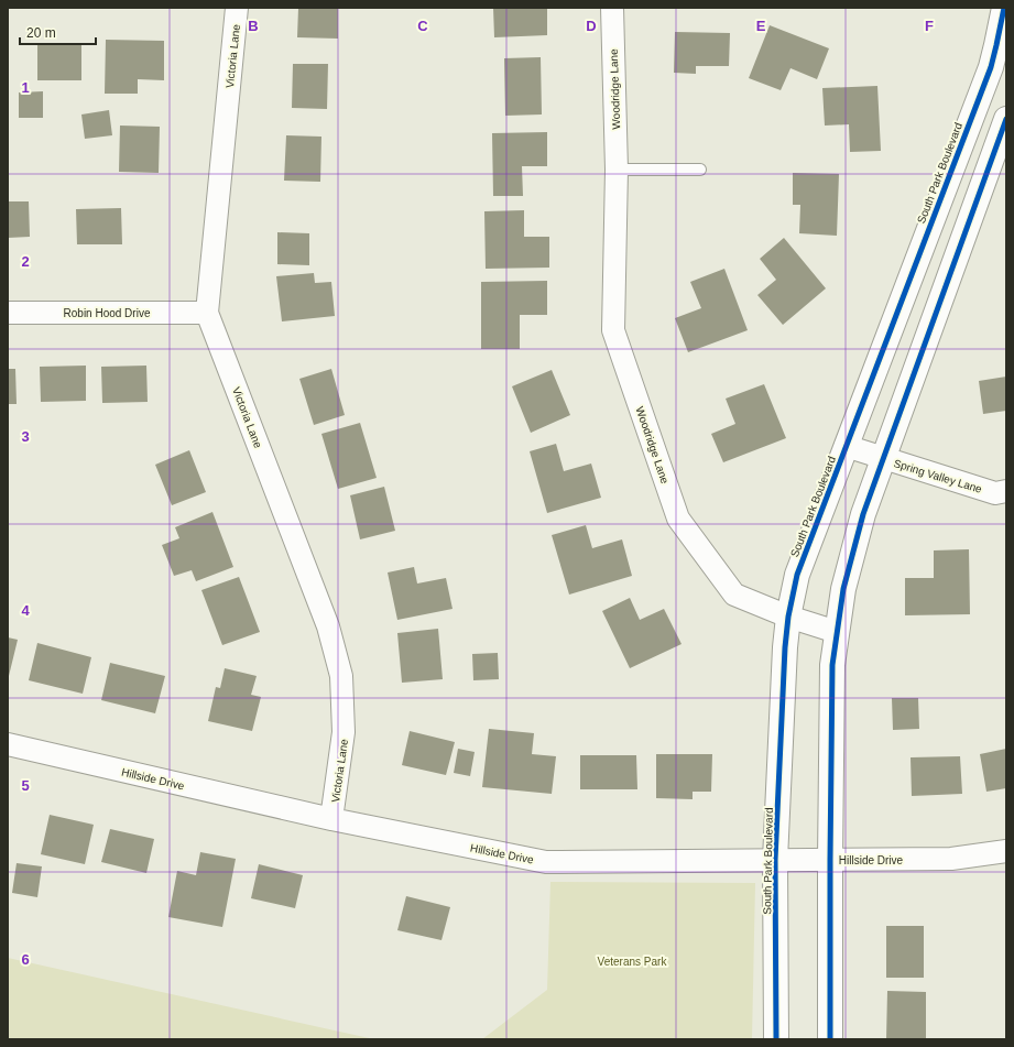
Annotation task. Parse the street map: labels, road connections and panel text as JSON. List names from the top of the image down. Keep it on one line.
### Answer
{"streets":{"street":["Victoria Lane","Woodridge Lane","South Park Boulevard","Robin Hood Drive","Spring Valley Lane","Hillside Drive"]},"crossings":[["Victoria Lane","Robin Hood Drive"],["Victoria Lane","Hillside Drive"],["Woodridge Lane","South Park Boulevard"],["South Park Boulevard","Spring Valley Lane"],["South Park Boulevard","Hillside Drive"]],"parks":["Veterans Park"],"scale_bar":"20 m","grid":{"columns":["B","C","D","E","F"],"rows":["1","2","3","4","5","6"]}}
